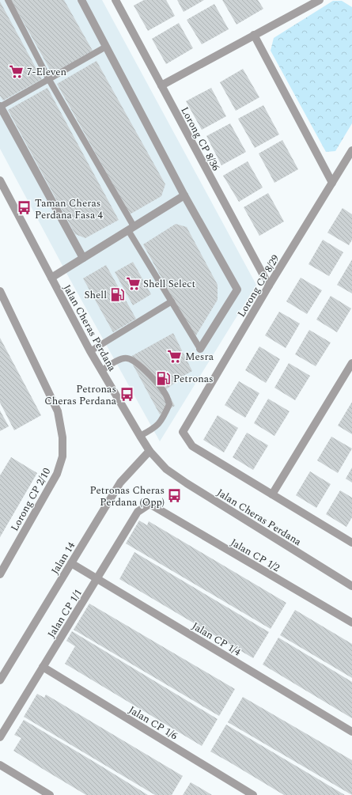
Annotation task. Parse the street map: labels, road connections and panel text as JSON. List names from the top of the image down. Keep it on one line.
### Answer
{"streets":{"street":["Lorong CP 8/36","Lorong CP 8/29","Jalan Cheras Perdana","Lorong CP 2/10","Jalan CP 1/2","Jalan 14","Jalan CP 1/1","Jalan CP 1/4","Jalan CP 1/6"]},"crossings":[["Lorong CP 8/36","Lorong CP 8/29"],["Jalan Cheras Perdana","Jalan 14"],["Jalan CP 1/2","Jalan CP 1/1"],["Jalan 14","Jalan CP 1/4"],["Jalan CP 1/1","Jalan CP 1/4"],["Jalan CP 1/1","Jalan CP 1/6"]],"places":{"supermarket":["7-Eleven","Shell Select","Mesra"],"bus stop":["Taman Cheras Perdana Fasa 4","Petronas Cheras Perdana","Petronas Cheras Perdana (Opp)"],"fuel station":["Shell","Petronas"]}}
